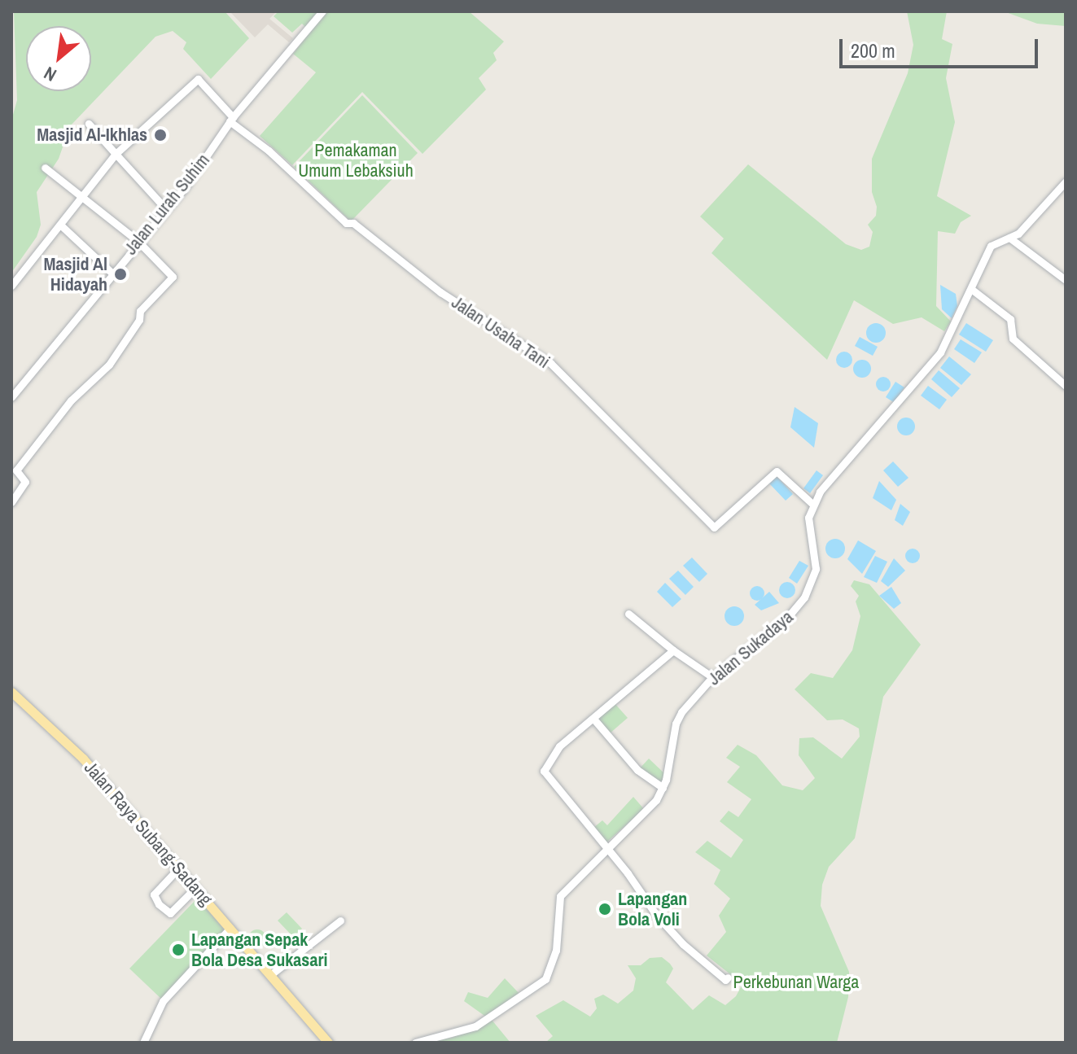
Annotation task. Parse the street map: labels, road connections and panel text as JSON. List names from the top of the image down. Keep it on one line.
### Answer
{"streets":{"main road":["Jalan Raya Subang-Sadang"],"street":["Jalan Lurah Suhim","Jalan Usaha Tani","Jalan Sukadaya"]},"crossings":[["Jalan Lurah Suhim","Jalan Usaha Tani"],["Jalan Usaha Tani","Jalan Sukadaya"]],"parks":["Pemakaman Umum Lebaksiuh","Perkebunan Warga"],"places":["Masjid Al-Ikhlas","Masjid Al Hidayah","Lapangan Bola Voli","Lapangan Sepak Bola Desa Sukasari"],"scale_bar":"200 m","north":"bottom left"}
